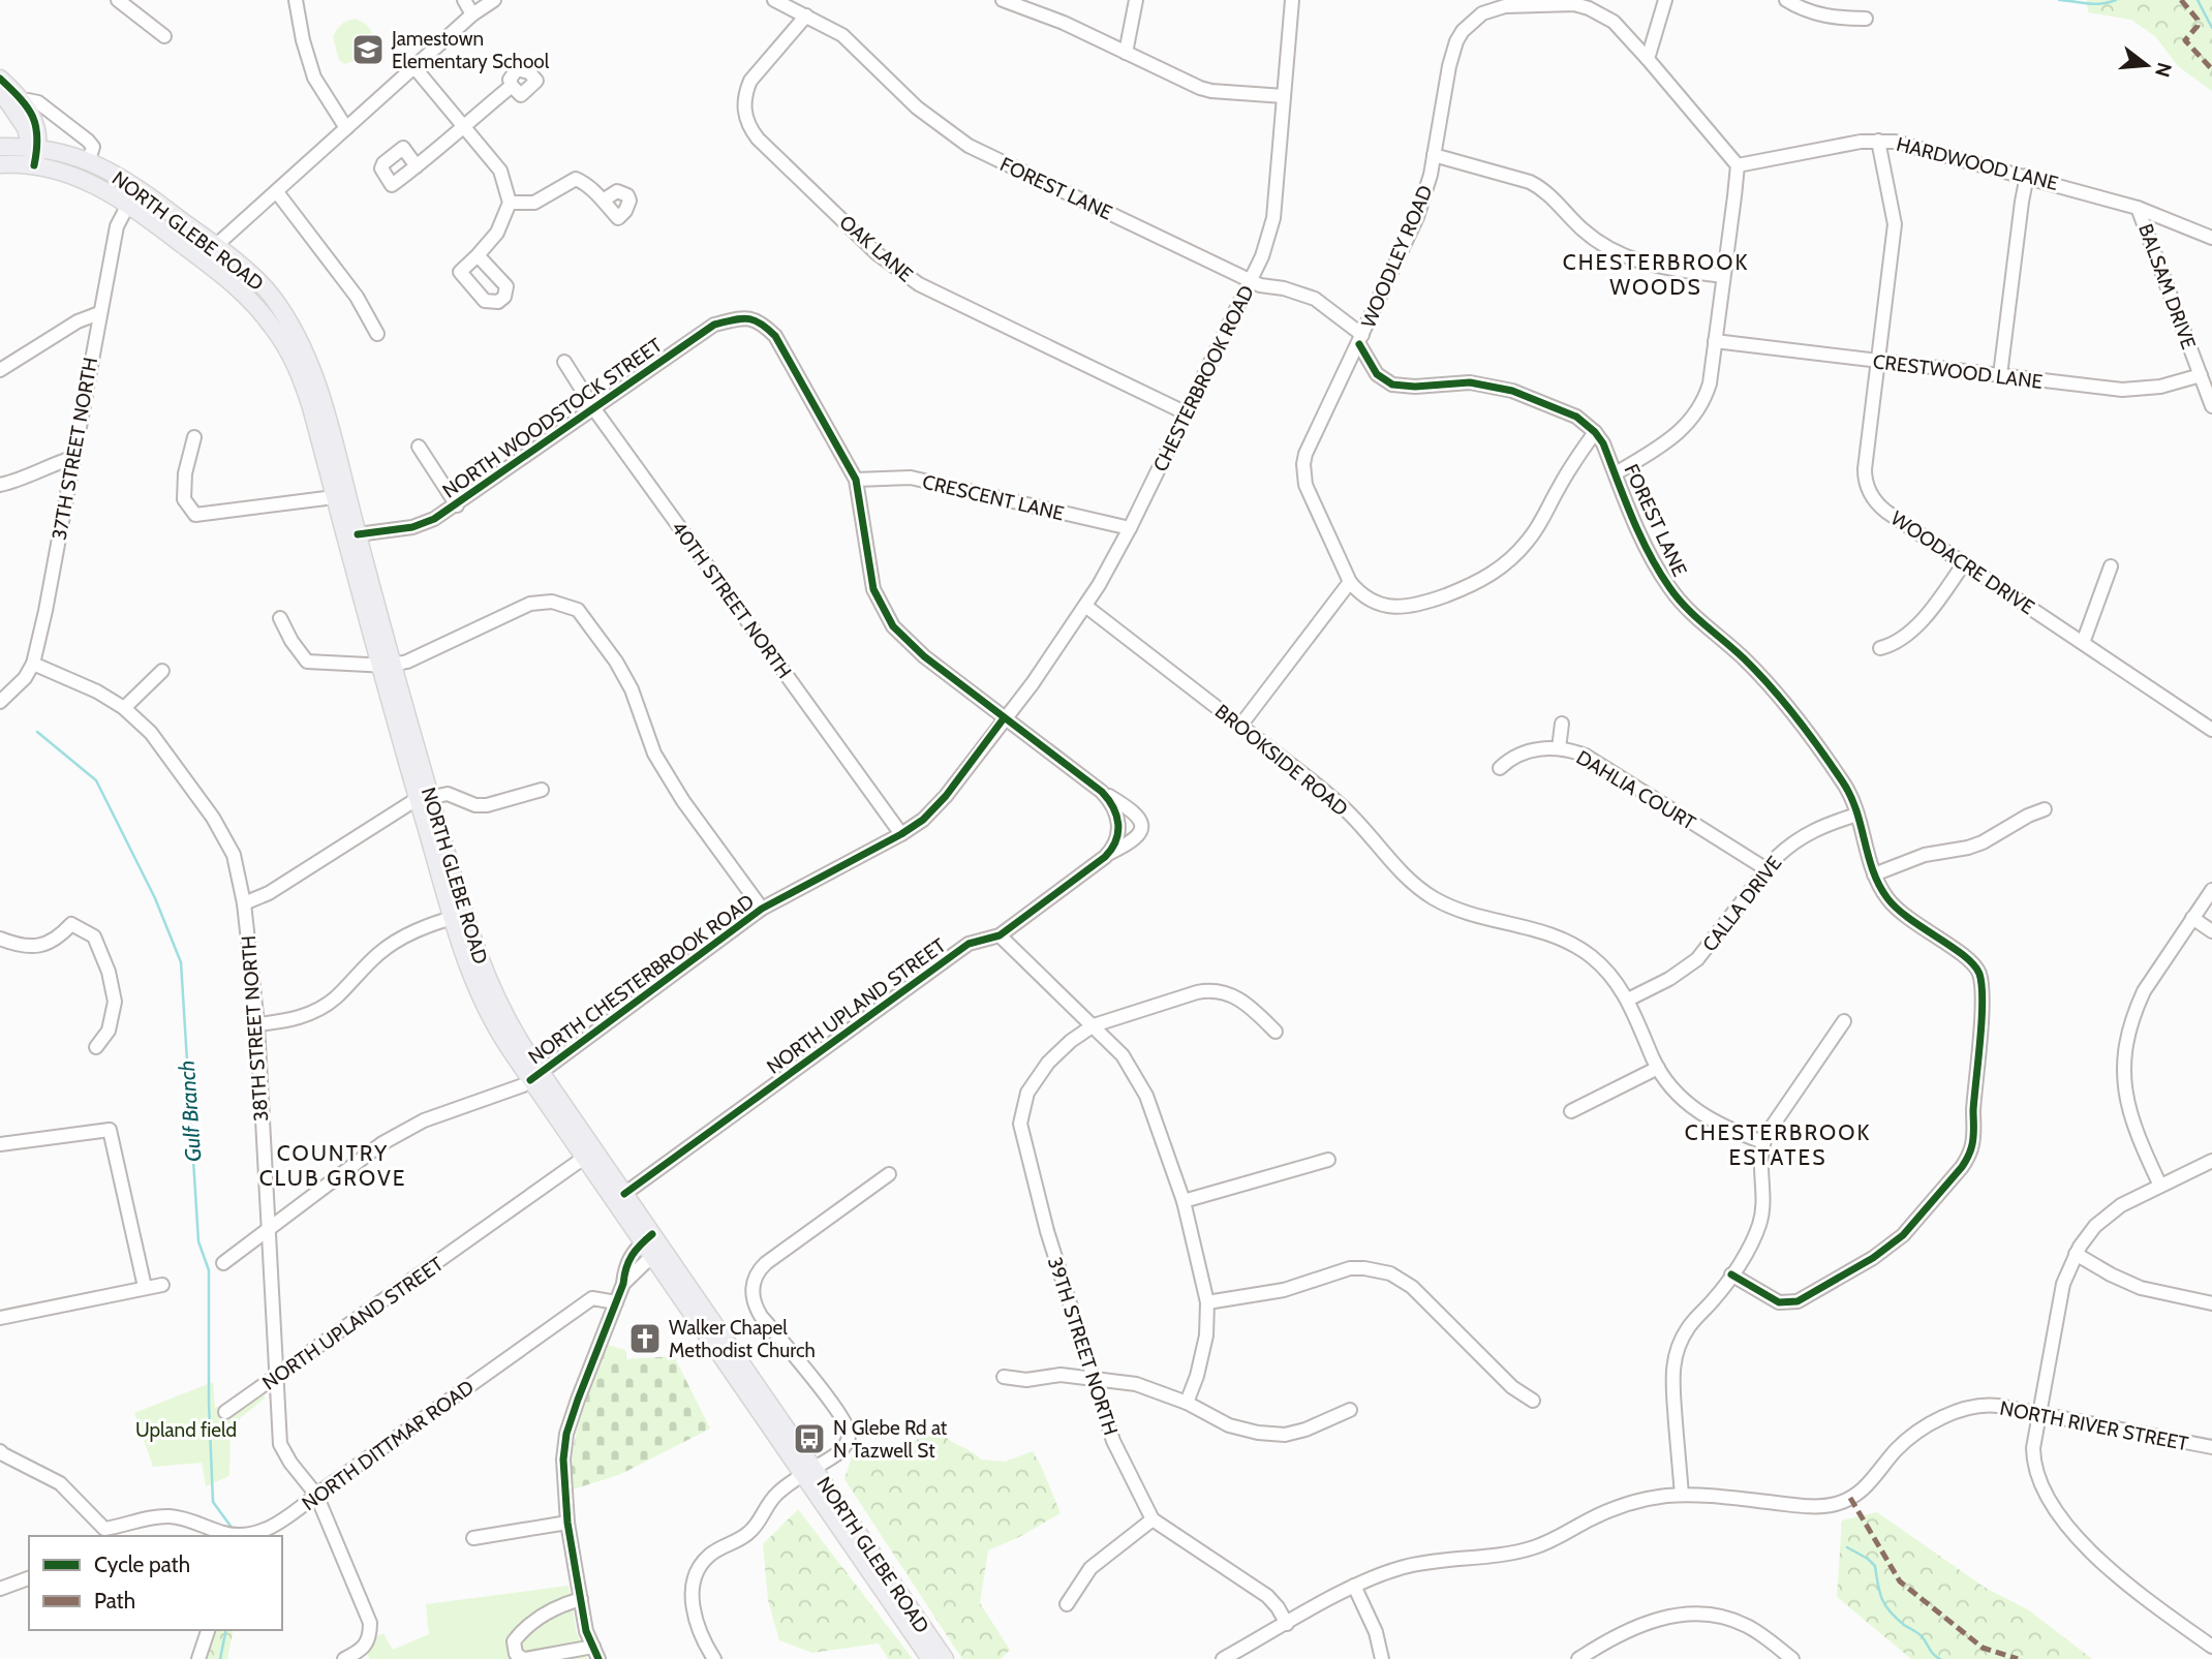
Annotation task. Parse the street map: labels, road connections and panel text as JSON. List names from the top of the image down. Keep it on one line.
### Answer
{"streets":{"main road":["NORTH GLEBE ROAD"],"street":["HARDWOOD LANE","FOREST LANE","OAK LANE","WOODLEY ROAD","BALSAM DRIVE","CRESTWOOD LANE","CHESTERBROOK ROAD","NORTH WOODSTOCK STREET","37TH STREET NORTH","CRESCENT LANE","WOODACRE DRIVE","40TH STREET NORTH","BROOKSIDE ROAD","DAHLIA COURT","CALLA DRIVE","NORTH CHESTERBROOK ROAD","NORTH UPLAND STREET","38TH STREET NORTH","39TH STREET NORTH","NORTH RIVER STREET","NORTH DITTMAR ROAD"]},"crossings":[["HARDWOOD LANE","WOODLEY ROAD"],["HARDWOOD LANE","BALSAM DRIVE"],["HARDWOOD LANE","WOODACRE DRIVE"],["FOREST LANE","OAK LANE"],["FOREST LANE","WOODLEY ROAD"],["FOREST LANE","CHESTERBROOK ROAD"],["FOREST LANE","CALLA DRIVE"],["NORTH GLEBE ROAD","NORTH WOODSTOCK STREET"],["NORTH GLEBE ROAD","37TH STREET NORTH"],["NORTH GLEBE ROAD","NORTH CHESTERBROOK ROAD"],["NORTH GLEBE ROAD","NORTH UPLAND STREET"],["OAK LANE","CHESTERBROOK ROAD"],["BALSAM DRIVE","CRESTWOOD LANE"],["CRESTWOOD LANE","WOODACRE DRIVE"],["CHESTERBROOK ROAD","CRESCENT LANE"],["CHESTERBROOK ROAD","BROOKSIDE ROAD"],["CHESTERBROOK ROAD","NORTH CHESTERBROOK ROAD"],["CHESTERBROOK ROAD","NORTH UPLAND STREET"],["NORTH WOODSTOCK STREET","CRESCENT LANE"],["NORTH WOODSTOCK STREET","40TH STREET NORTH"],["NORTH WOODSTOCK STREET","NORTH UPLAND STREET"],["37TH STREET NORTH","38TH STREET NORTH"],["CRESCENT LANE","NORTH UPLAND STREET"],["40TH STREET NORTH","NORTH CHESTERBROOK ROAD"],["BROOKSIDE ROAD","CALLA DRIVE"],["DAHLIA COURT","CALLA DRIVE"],["NORTH CHESTERBROOK ROAD","NORTH UPLAND STREET"],["NORTH CHESTERBROOK ROAD","38TH STREET NORTH"],["NORTH UPLAND STREET","38TH STREET NORTH"],["38TH STREET NORTH","NORTH DITTMAR ROAD"],["39TH STREET NORTH","NORTH RIVER STREET"]],"districts":["CHESTERBROOK WOODS","CHESTERBROOK ESTATES","COUNTRY CLUB GROVE"],"water":["Gulf Branch"],"parks":["Upland field"],"places":{"school or university":["Jamestown Elementary School"],"church":["Walker Chapel Methodist Church"],"bus stop":["N Glebe Rd at N Tazwell St"]},"legend":["Cycle path","Path"],"north":"right"}
